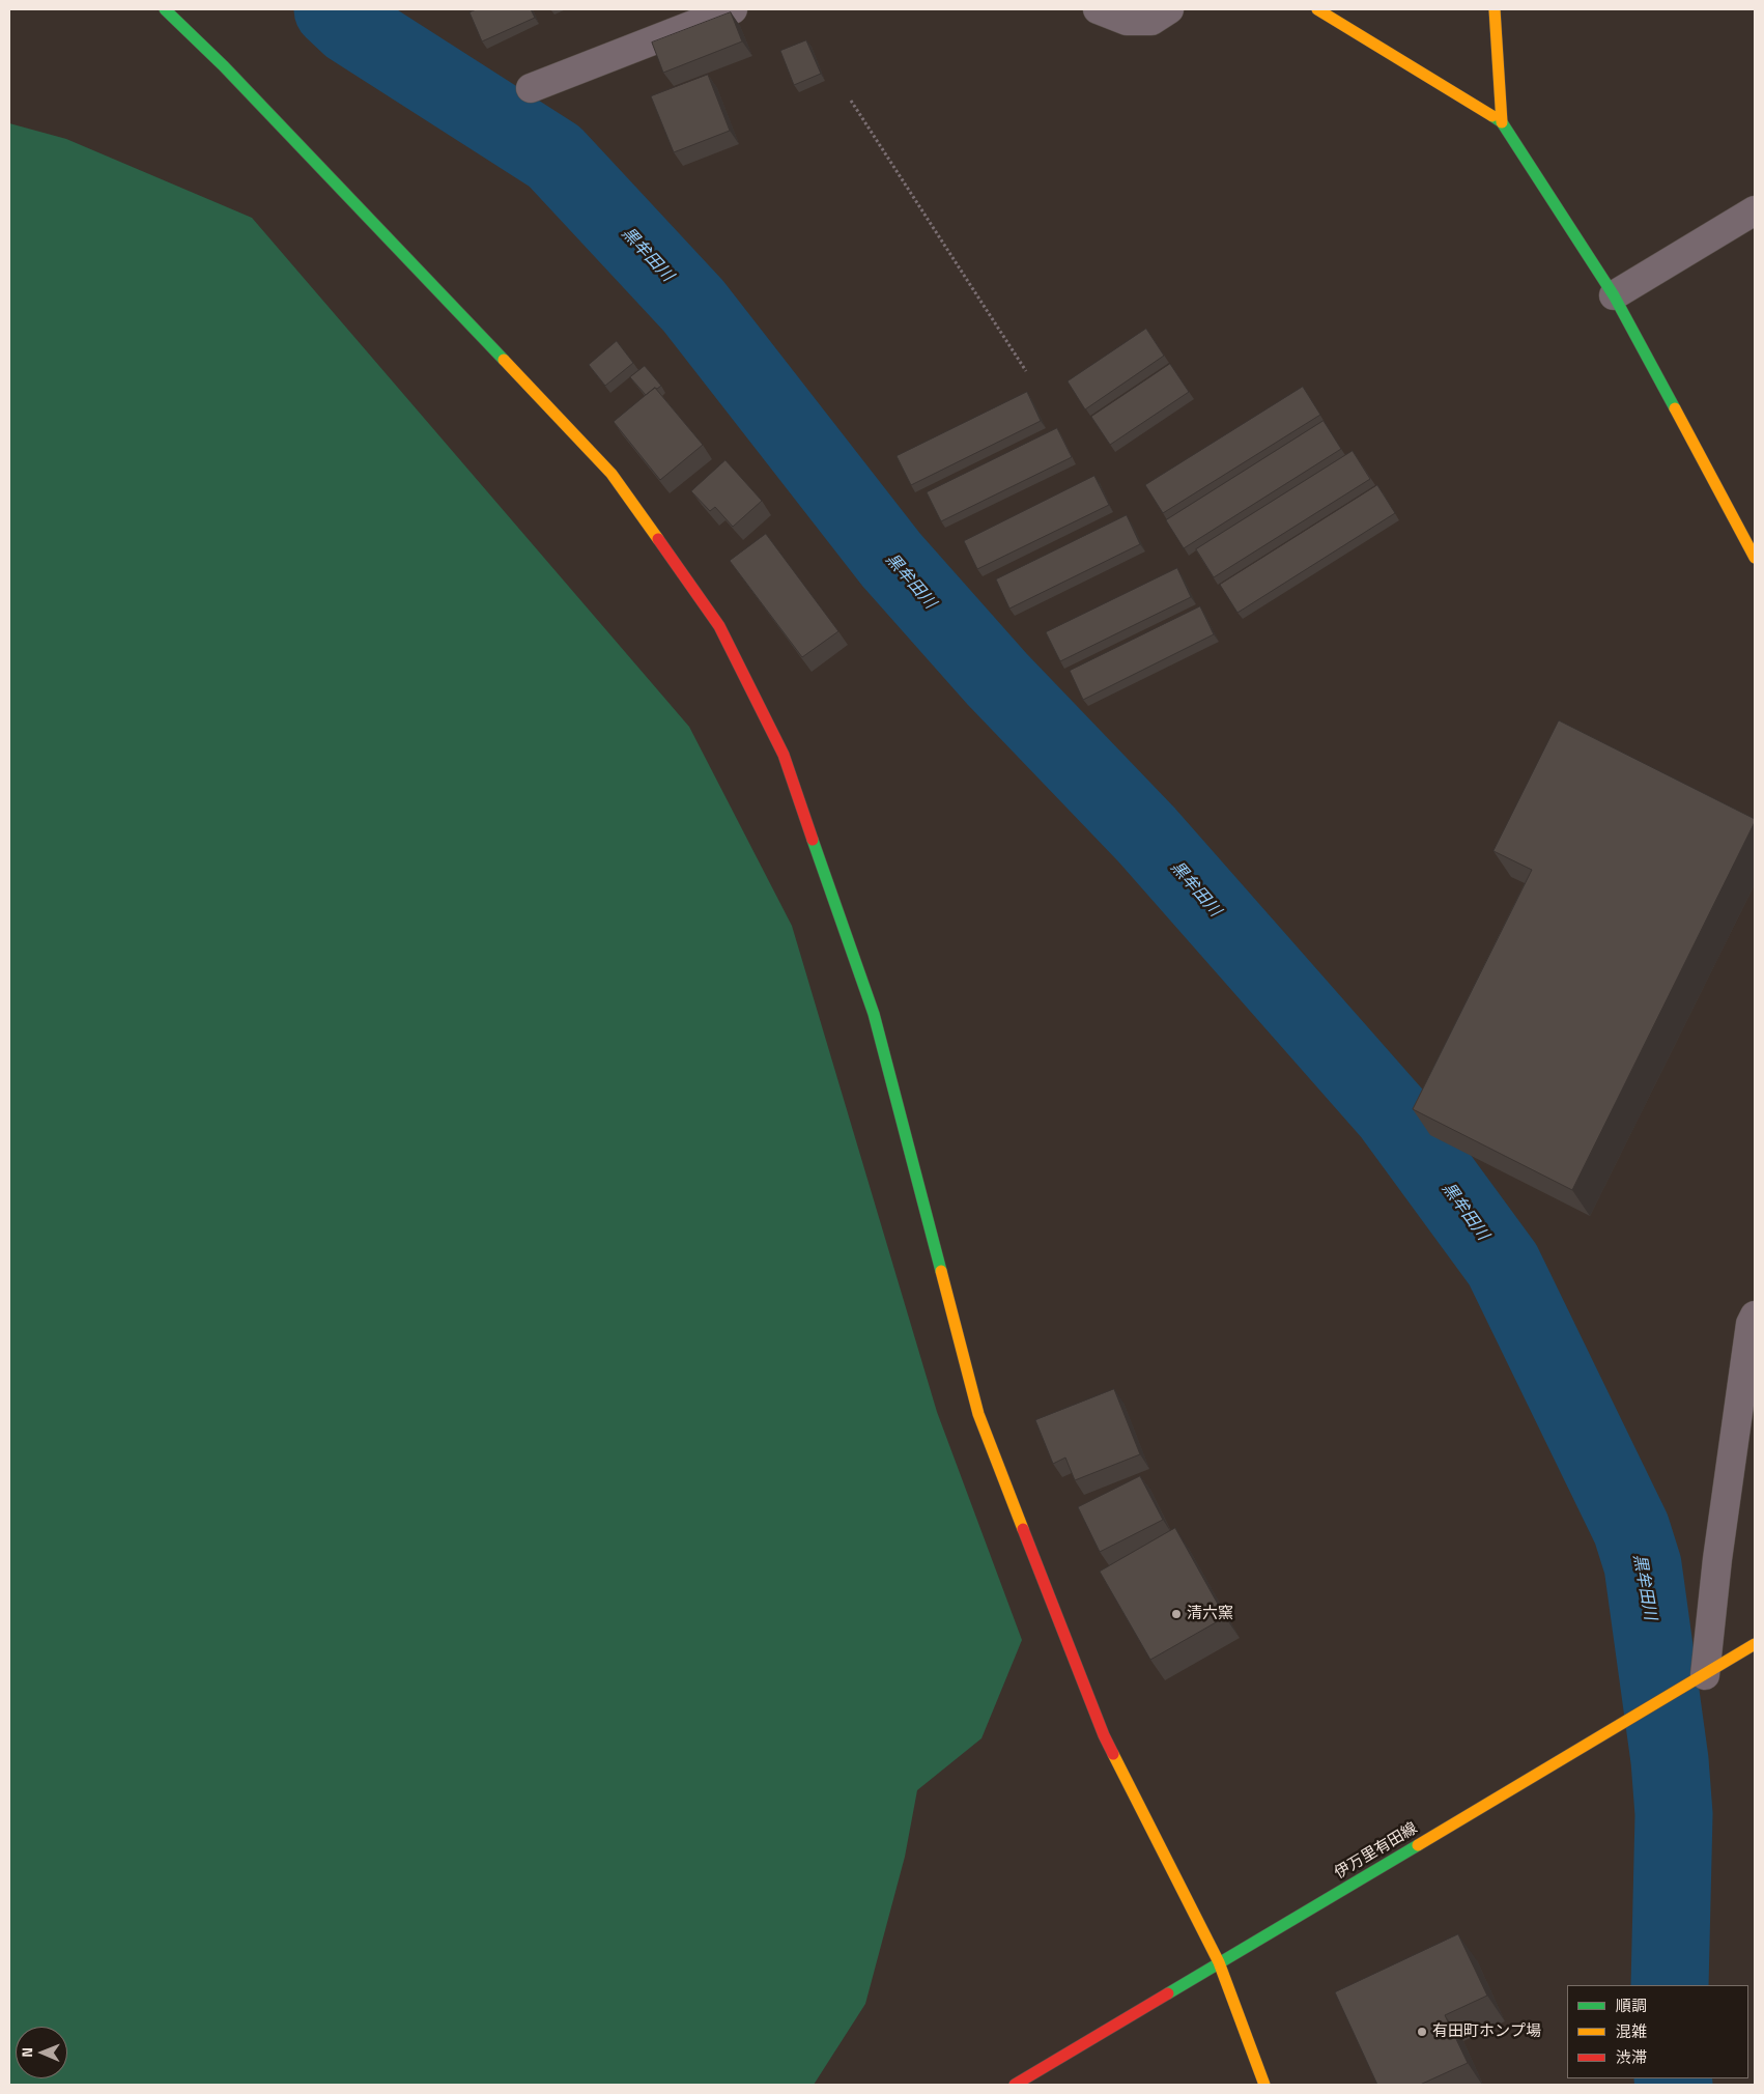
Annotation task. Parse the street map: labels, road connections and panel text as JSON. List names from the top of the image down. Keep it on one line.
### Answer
{"streets":{"street":["伊万里有田線"]},"water":["黒牟田川"],"places":["清六窯","有田町ホンプ場"],"legend":["順調","混雑","渋滞"],"north":"left"}
